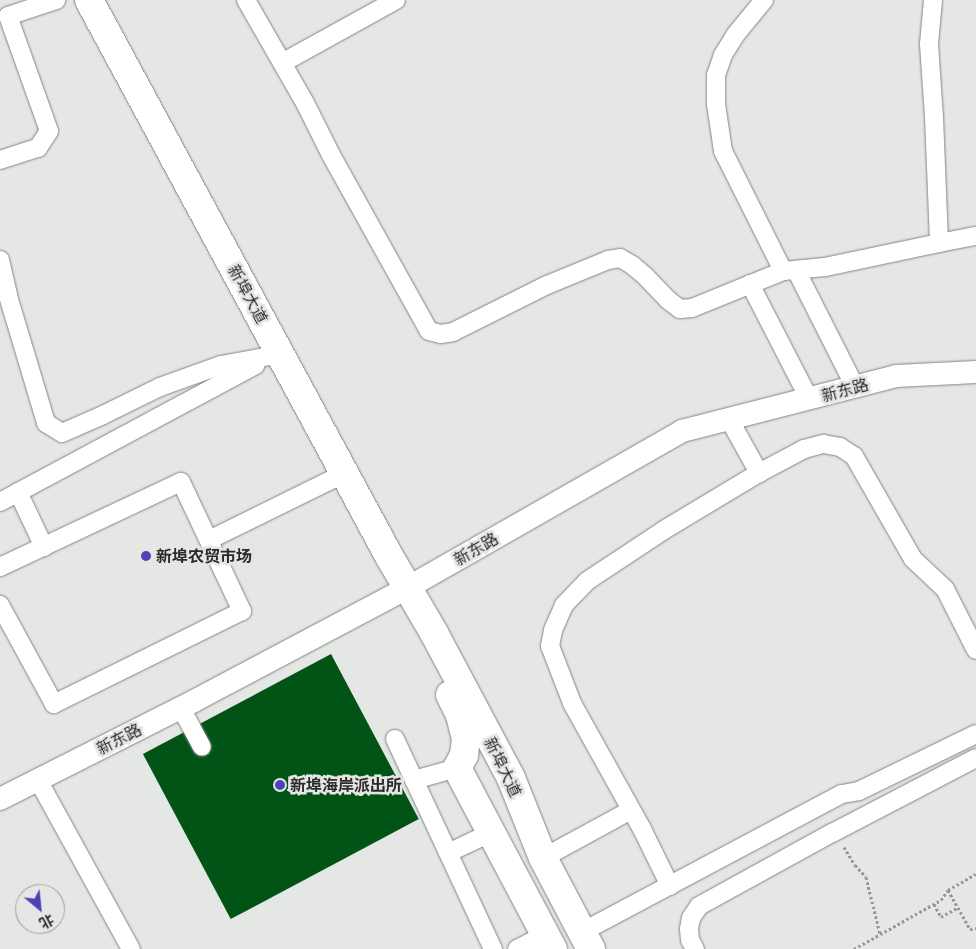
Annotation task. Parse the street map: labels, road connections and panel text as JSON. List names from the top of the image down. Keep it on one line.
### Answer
{"streets":{"main road":["新埠大道"],"street":["新东路"]},"crossings":[["新埠大道","新东路"]],"places":["新埠农贸市场","新埠海岸派出所"],"north":"bottom right"}
